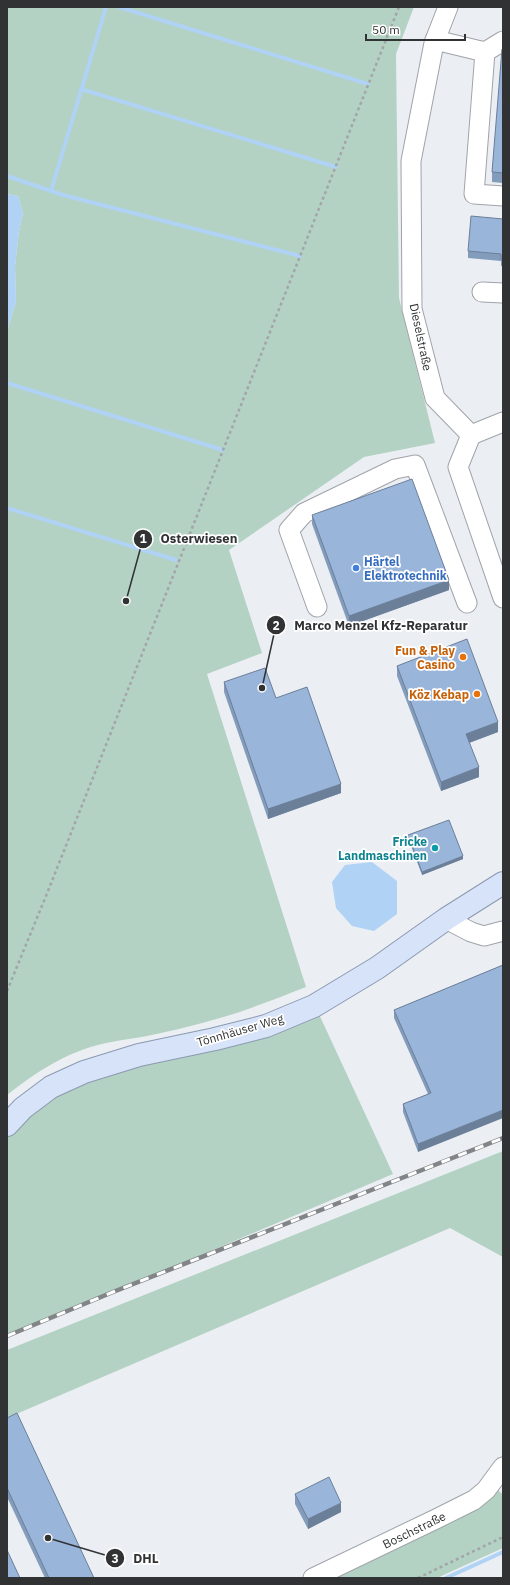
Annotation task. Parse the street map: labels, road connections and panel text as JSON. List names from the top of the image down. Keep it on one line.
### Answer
{"streets":{"main road":["Tönnhäuser Weg"],"street":["Dieselstraße","Boschstraße"]},"places":["Härtel Elektrotechnik","Osterwiesen","Fun & Play Casino","Marco Menzel Kfz-Reparatur","Köz Kebap","Fricke Landmaschinen","DHL"],"scale_bar":"50 m"}
